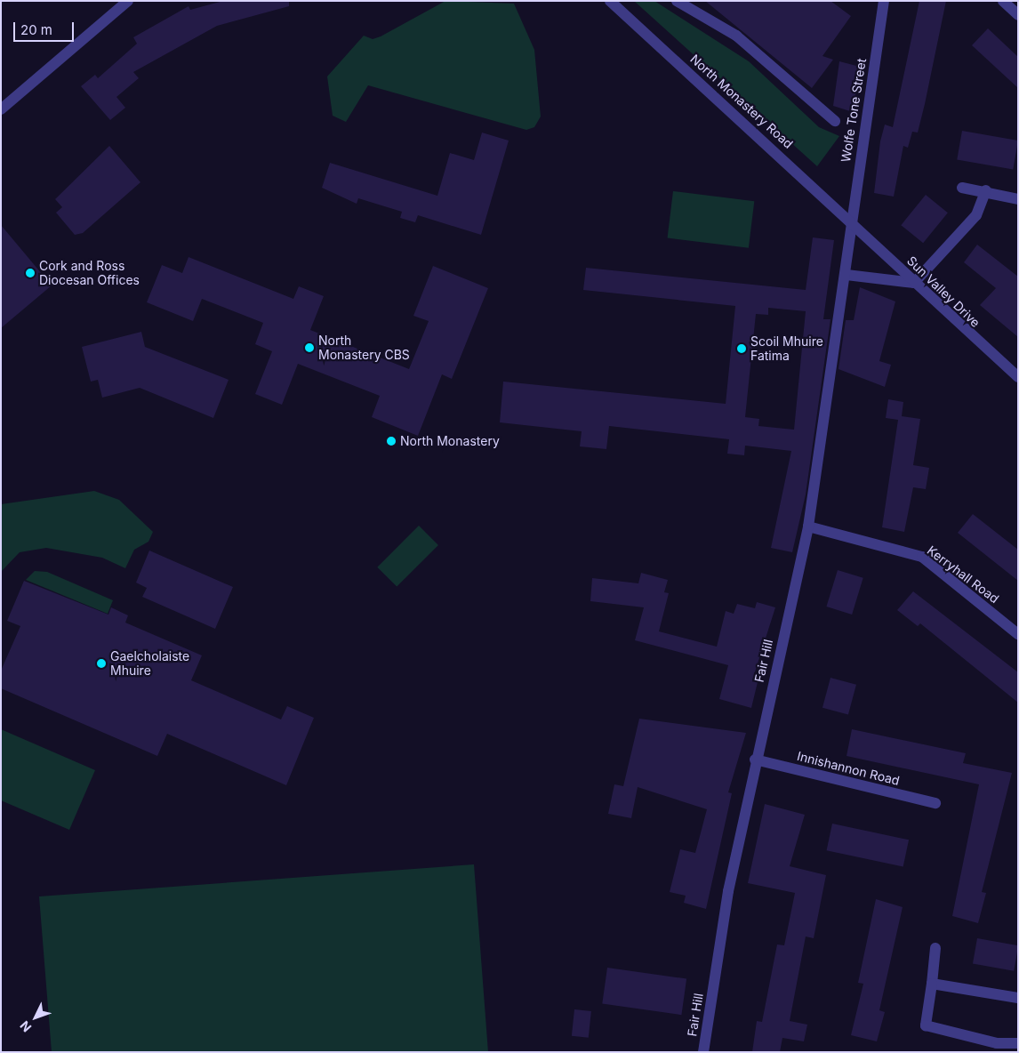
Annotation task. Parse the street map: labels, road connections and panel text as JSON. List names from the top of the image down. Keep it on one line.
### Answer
{"streets":{"street":["North Monastery Road","Wolfe Tone Street","Sun Valley Drive","Kerryhall Road","Fair Hill","Innishannon Road"]},"crossings":[["North Monastery Road","Wolfe Tone Street"],["North Monastery Road","Sun Valley Drive"],["North Monastery Road","Fair Hill"],["Wolfe Tone Street","Sun Valley Drive"],["Wolfe Tone Street","Fair Hill"],["Sun Valley Drive","Fair Hill"],["Kerryhall Road","Fair Hill"],["Fair Hill","Innishannon Road"]],"places":["Cork and Ross Diocesan Offices","North Monastery CBS","Scoil Mhuire Fatima","North Monastery","Gaelcholaiste Mhuire"],"scale_bar":"20 m","north":"bottom left"}
